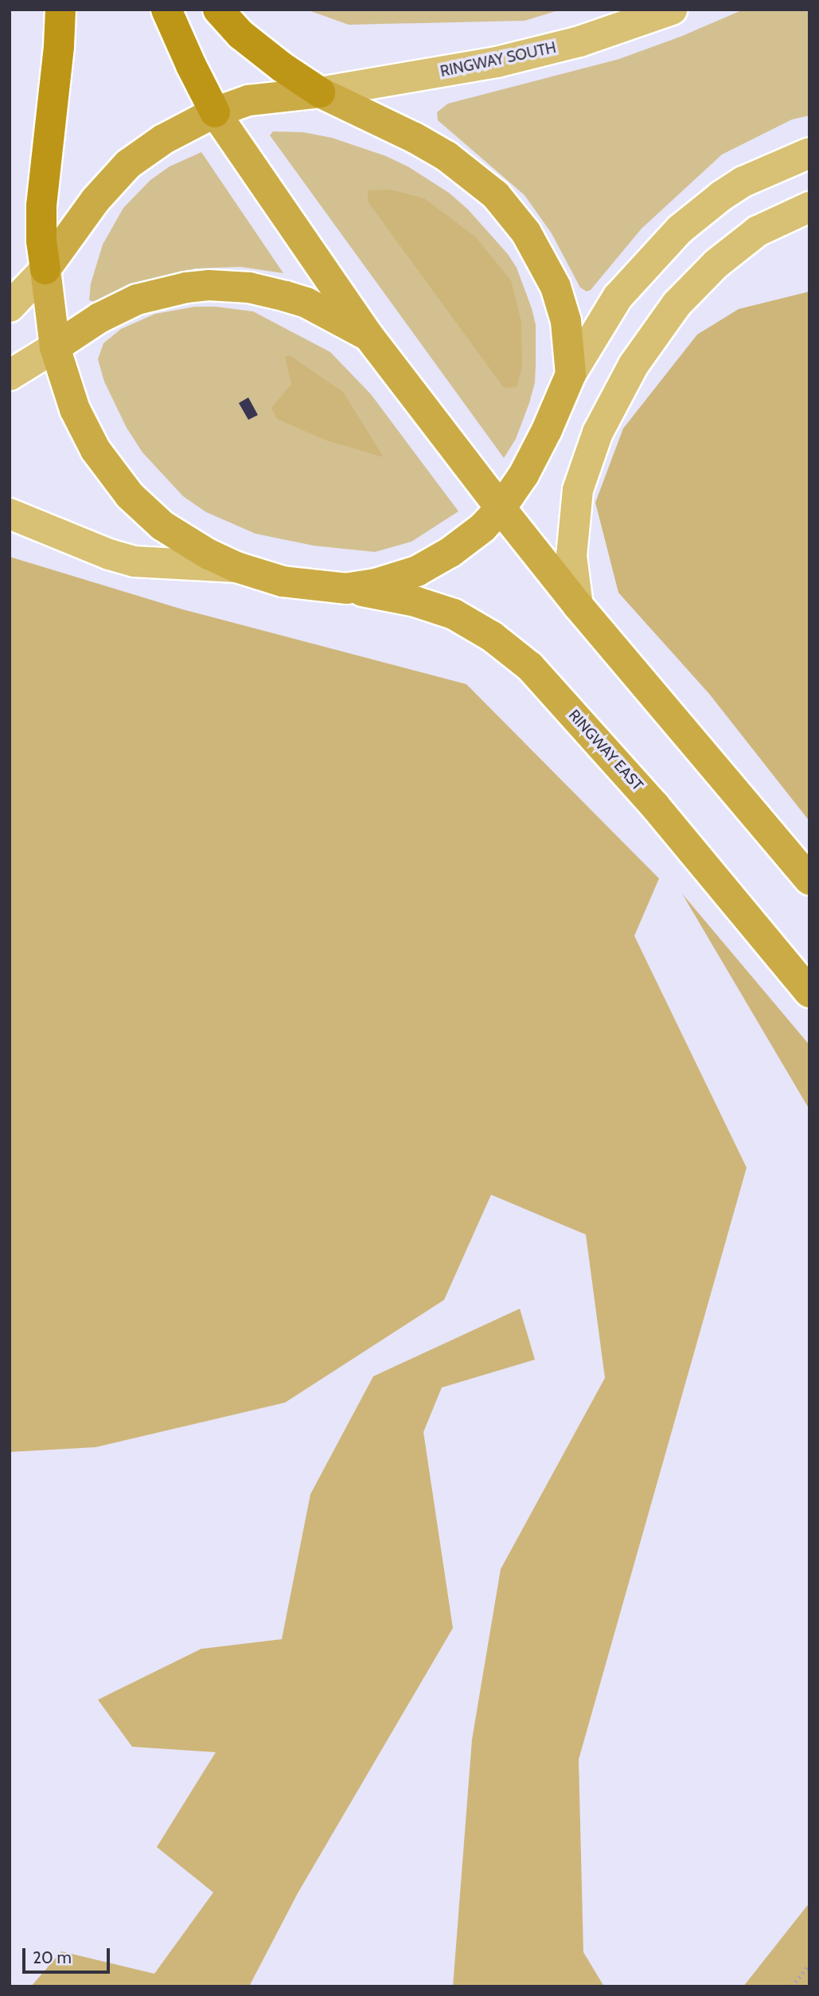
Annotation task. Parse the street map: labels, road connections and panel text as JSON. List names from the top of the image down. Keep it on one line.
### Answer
{"streets":{"highway":["RINGWAY EAST"],"main road":["RINGWAY SOUTH"]},"scale_bar":"20 m"}
